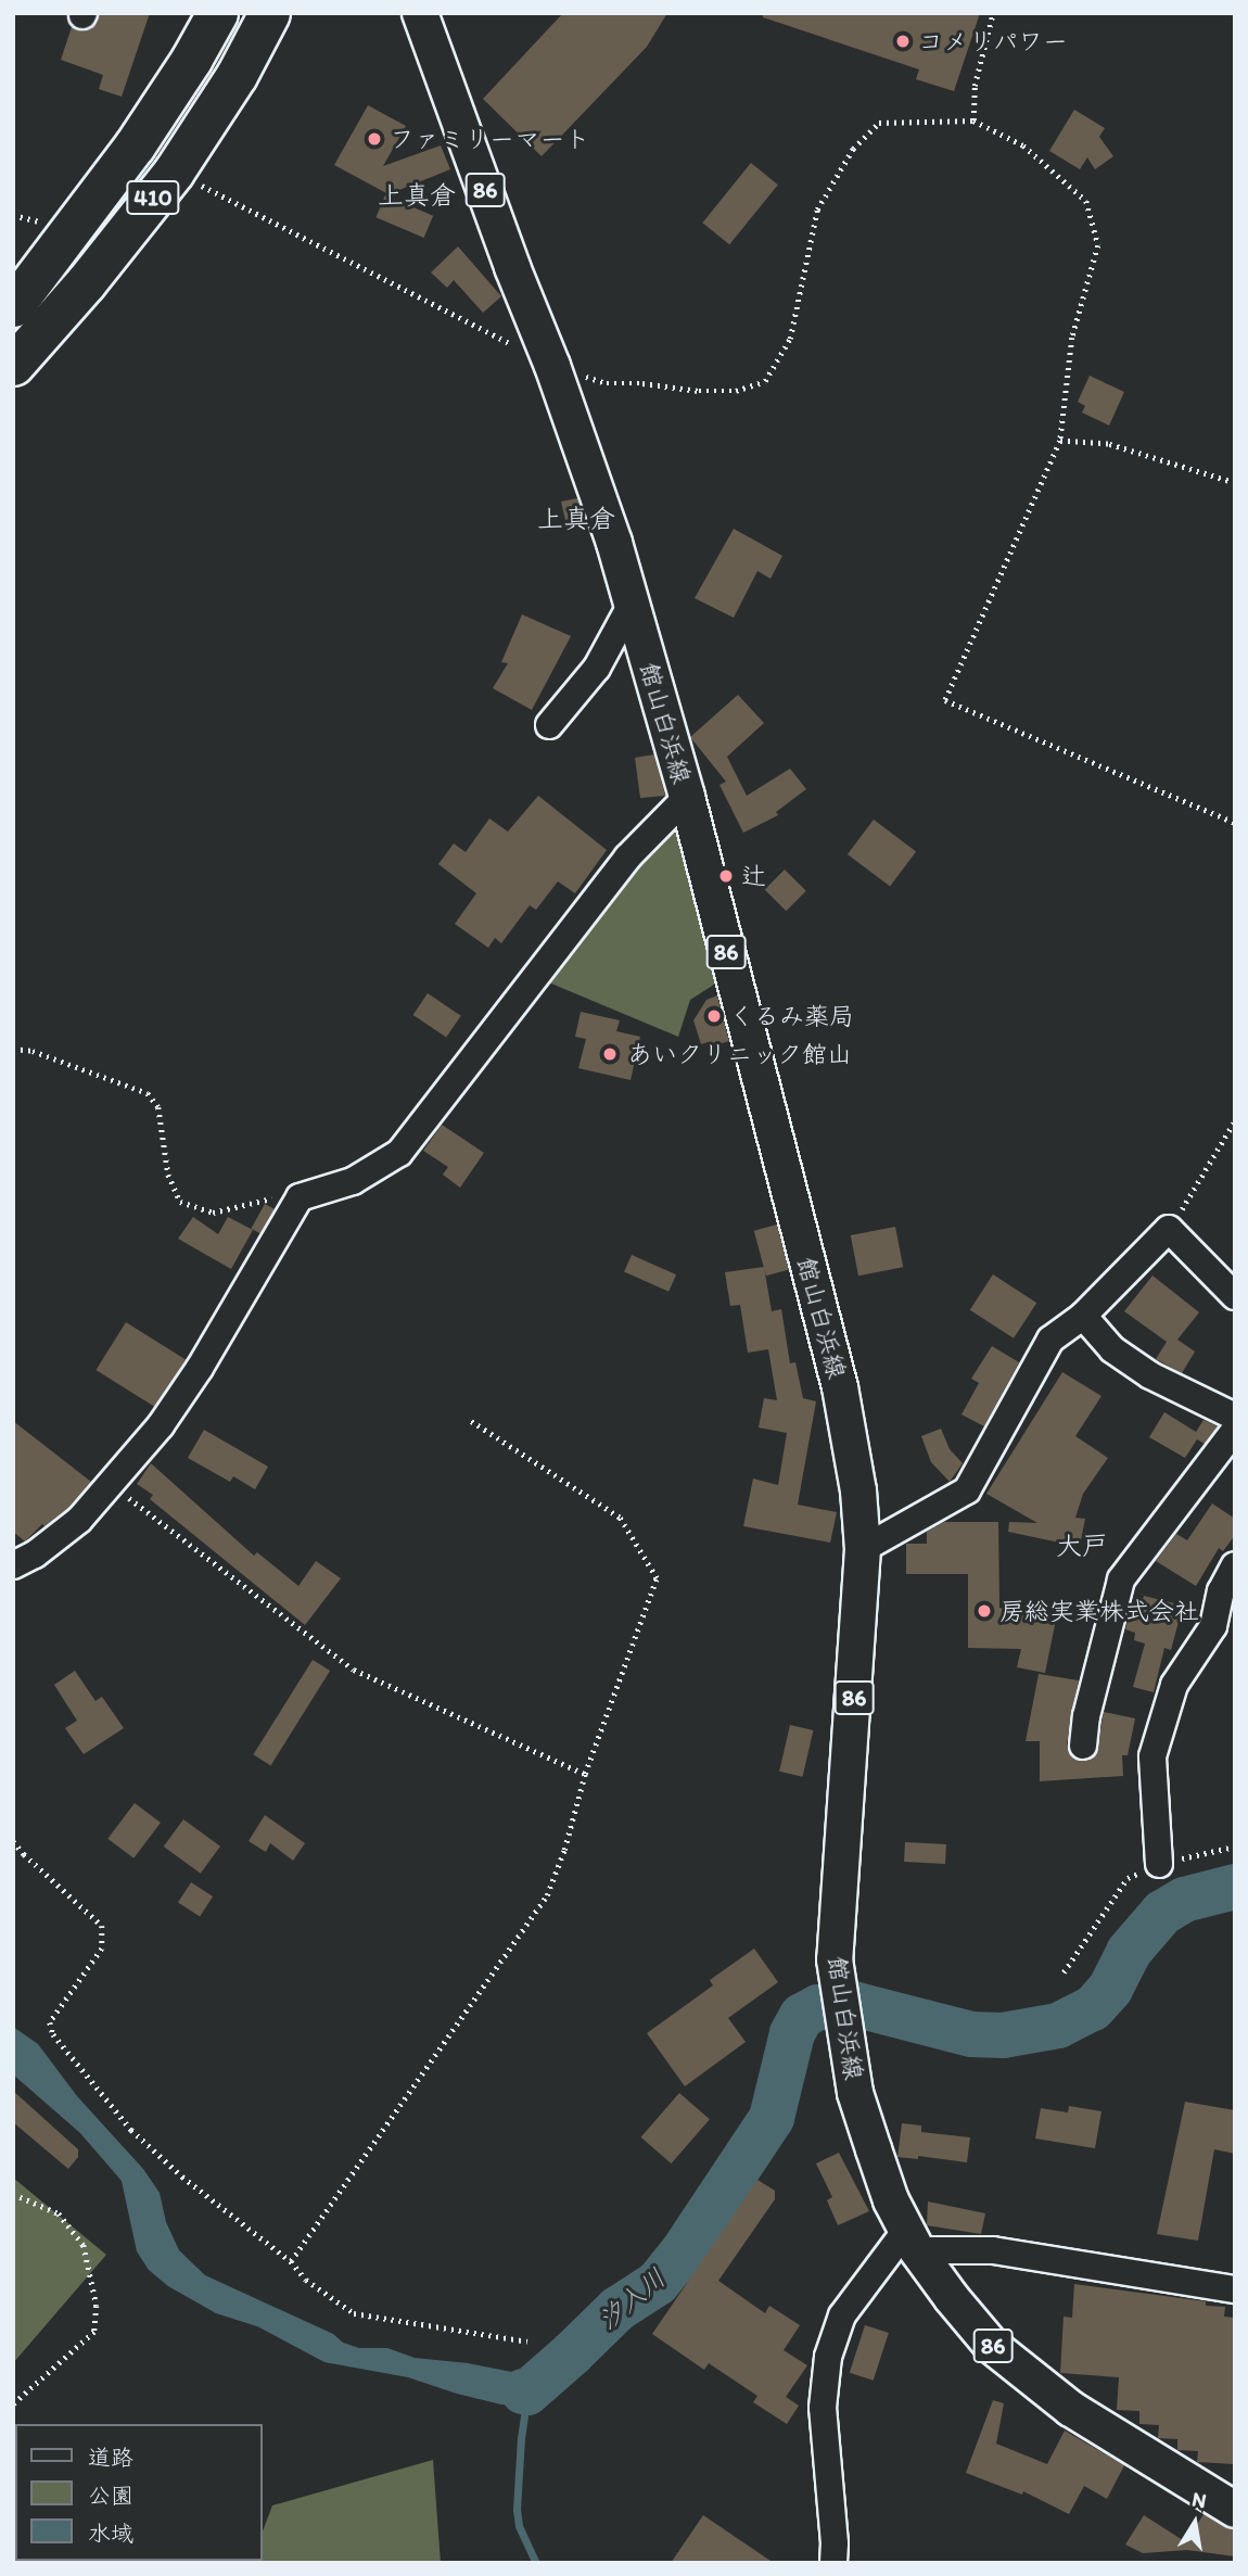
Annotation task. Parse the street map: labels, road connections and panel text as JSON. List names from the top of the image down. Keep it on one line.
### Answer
{"streets":{"highway":["410"],"main road":["86","館山白浜線"]},"districts":["上真倉","上真倉","大戸"],"water":["汐入川"],"places":["コメリパワー","ファミリーマート","辻","くるみ薬局","あいクリニック館山","房総実業株式会社"],"legend":["道路","公園","水域"],"north":"top"}
